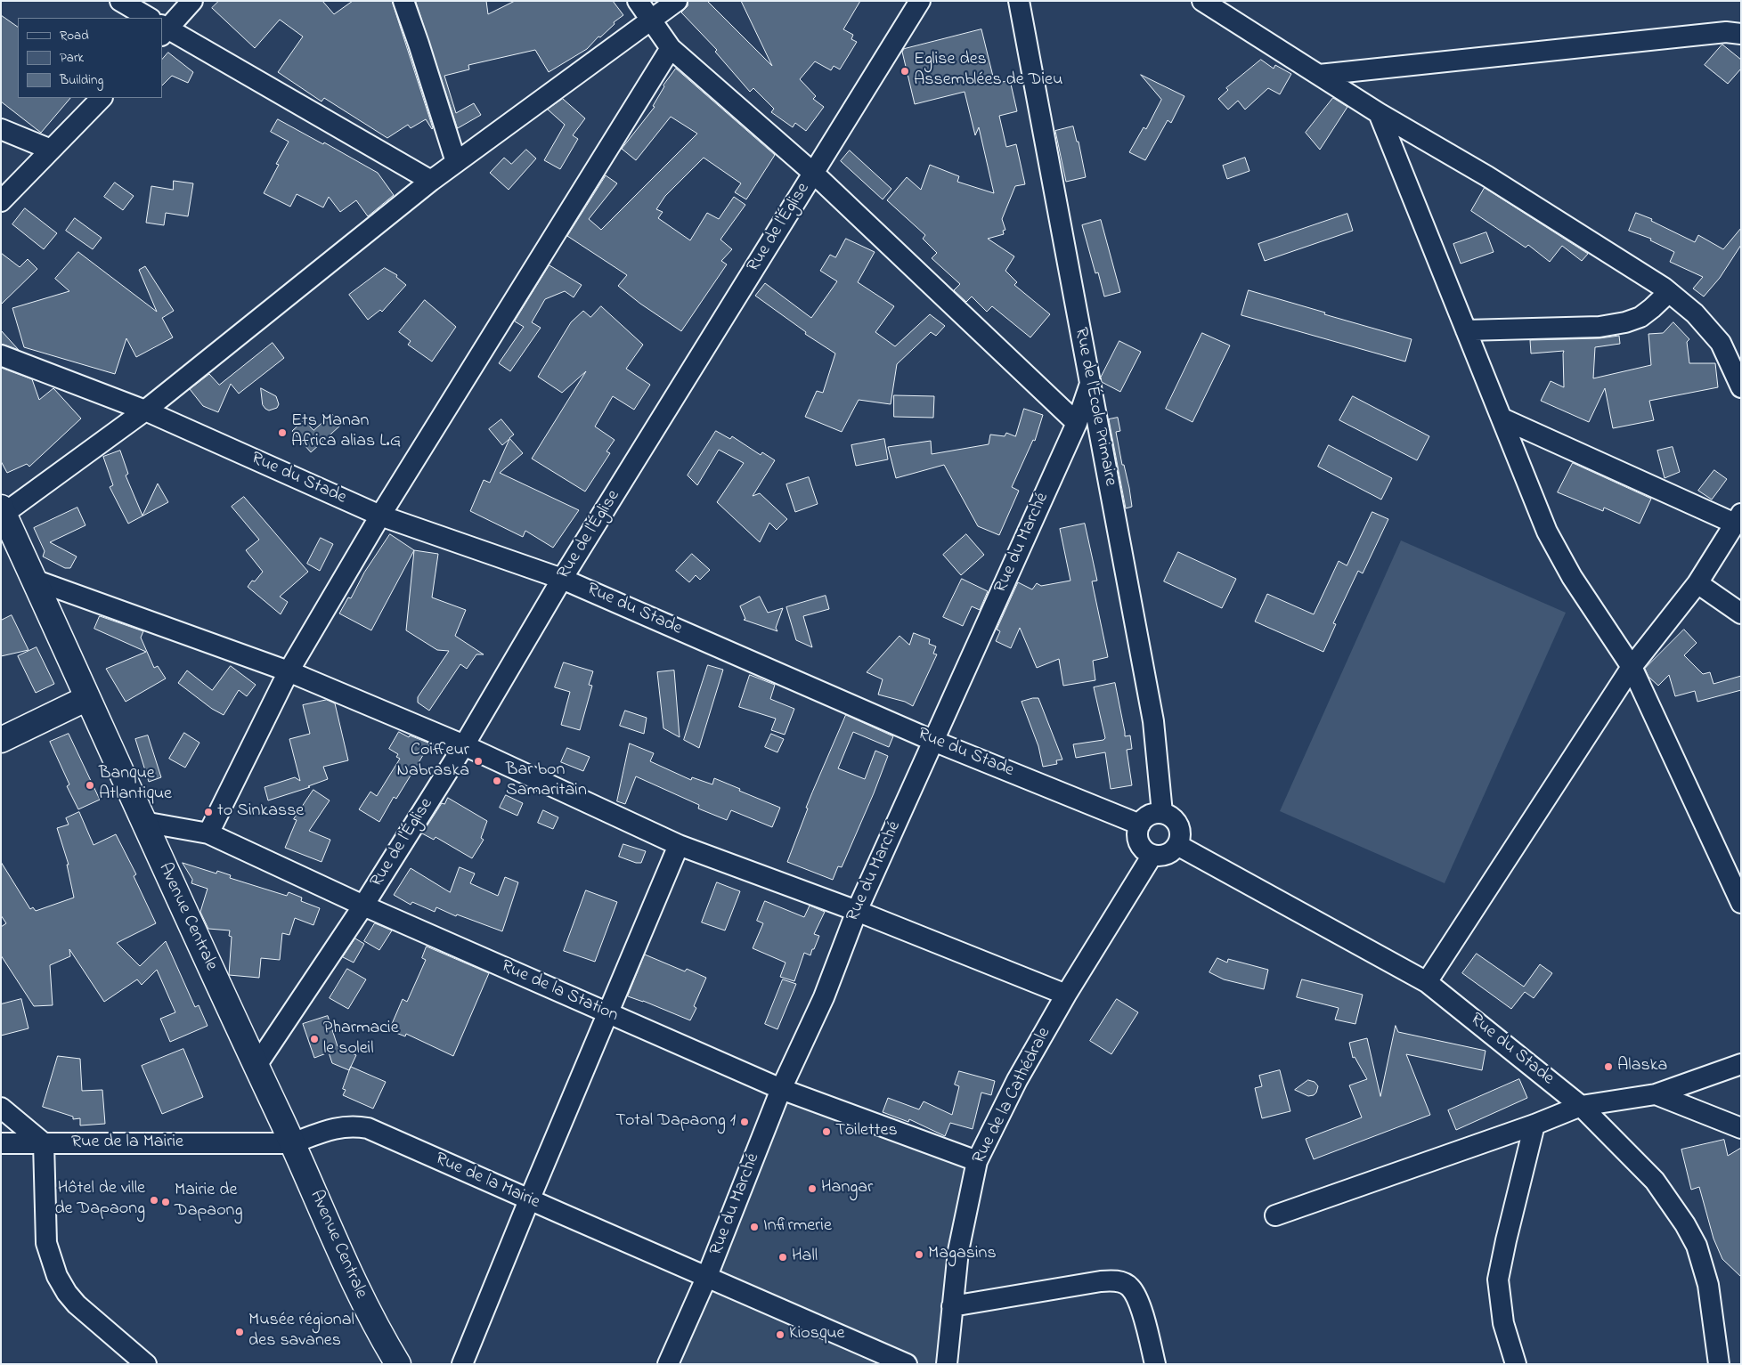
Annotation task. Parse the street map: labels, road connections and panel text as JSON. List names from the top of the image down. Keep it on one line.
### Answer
{"streets":{"main road":["Avenue Centrale"],"street":["Rue de l'Église","Rue de l'École Primaire","Rue du Stade","Rue du Marché","Rue de la Station","Rue de la Cathédrale","Rue de la Mairie"]},"crossings":[["Rue de l'Église","Rue du Stade"],["Rue de l'Église","Avenue Centrale"],["Rue de l'Église","Rue de la Station"],["Rue de l'École Primaire","Rue du Stade"],["Rue de l'École Primaire","Rue du Marché"],["Rue de l'École Primaire","Rue de la Cathédrale"],["Rue du Stade","Rue du Marché"],["Rue du Stade","Rue de la Cathédrale"],["Rue du Marché","Rue de la Station"],["Rue du Marché","Rue de la Mairie"],["Avenue Centrale","Rue de la Station"],["Avenue Centrale","Rue de la Mairie"],["Rue de la Station","Rue de la Cathédrale"]],"places":["Eglise des Assemblées de Dieu","Ets Manan Africa alias L.G","Coiffeur Nabraska","Bar bon Samaritain","Banque Atlantique","to Sinkasse","Pharmacie le soleil","Alaska","Total Dapaong 1","Toilettes","Hangar","Hôtel de ville de Dapaong","Mairie de Dapaong","Infirmerie","Magasins","Hall","Musée régional des savanes","Kiosque"],"legend":["Road","Park","Building"]}
